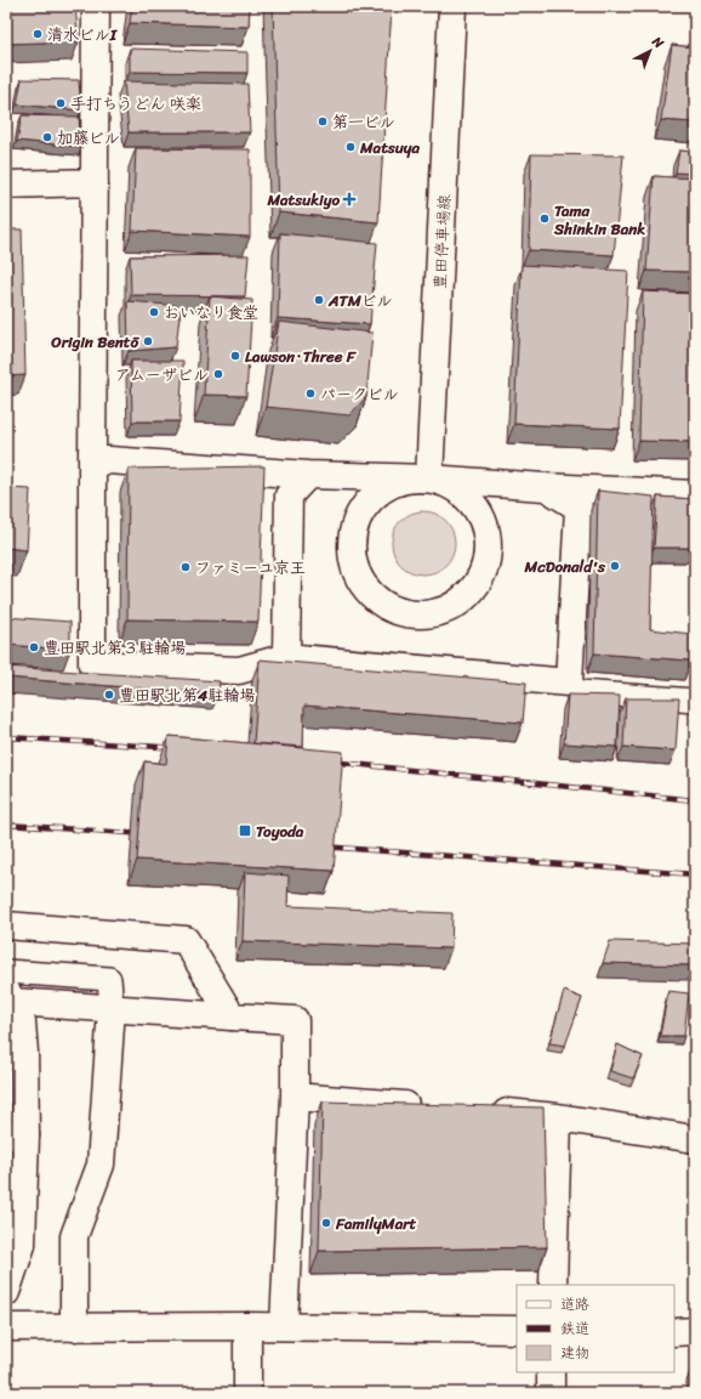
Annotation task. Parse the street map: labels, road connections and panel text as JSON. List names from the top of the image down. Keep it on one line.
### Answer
{"streets":{"street":["豊田停車場線"]},"places":{"other":["清水ビルI","手打ちうどん 咲楽","第一ビル","加藤ビル","Matsuya","Tama Shinkin Bank","ATMビル","おいなり食堂","Origin Bentō","Lawson･Three F","アムーザビル","パークビル","McDonald's","ファミーユ京王","豊田駅北第３駐輪場","豊田駅北第4駐輪場","FamilyMart"],"health":["Matsukiyo"],"transit":["Toyoda"]},"legend":["道路","鉄道","建物"],"north":"top right"}
